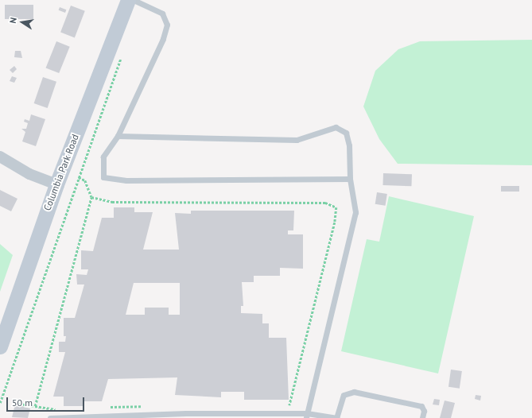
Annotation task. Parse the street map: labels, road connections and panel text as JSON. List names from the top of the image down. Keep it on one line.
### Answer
{"streets":{"street":["Columbia Park Road"]},"scale_bar":"50 m","north":"left"}
